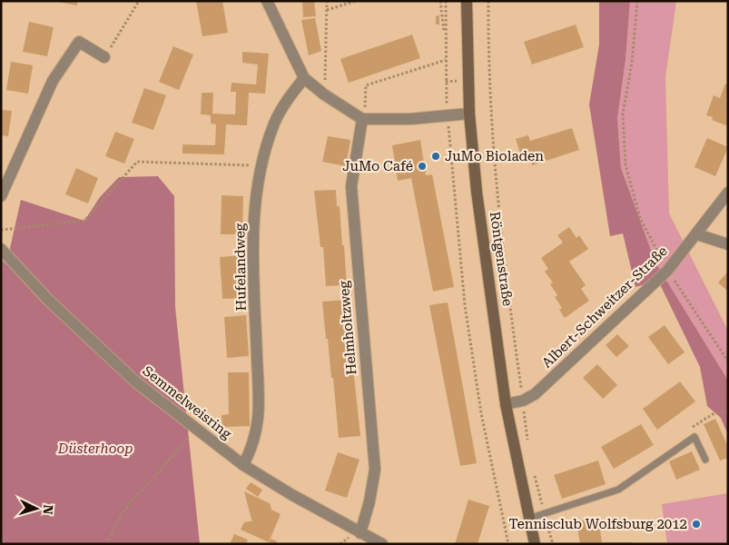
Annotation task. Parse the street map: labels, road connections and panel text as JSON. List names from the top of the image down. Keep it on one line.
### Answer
{"streets":{"street":["Röntgenstraße","Hufelandweg","Albert-Schweitzer-Straße","Helmholtzweg","Semmelweisring"]},"crossings":[["Röntgenstraße","Albert-Schweitzer-Straße"],["Hufelandweg","Semmelweisring"],["Helmholtzweg","Semmelweisring"]],"parks":["Düsterhoop"],"places":["JuMo Bioladen","JuMo Café","Tennisclub Wolfsburg 2012"],"north":"right"}
